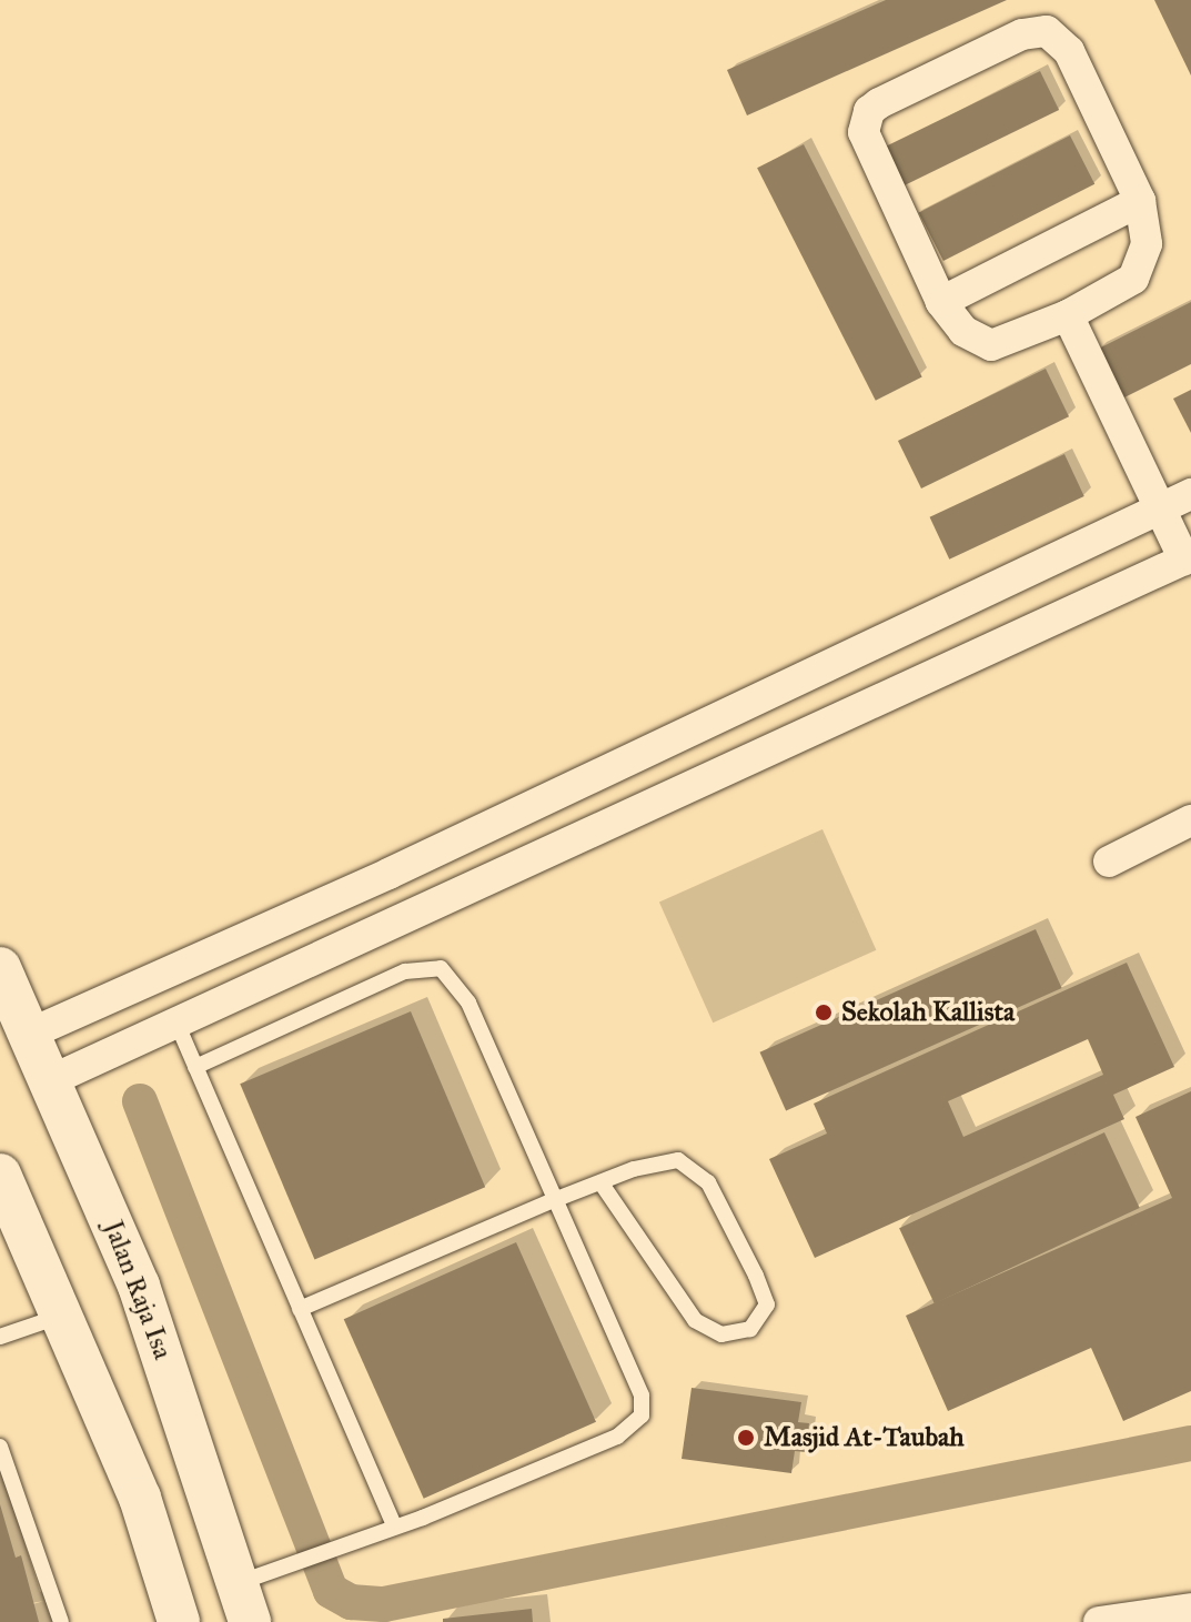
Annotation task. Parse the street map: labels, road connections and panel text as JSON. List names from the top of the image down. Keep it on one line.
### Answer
{"streets":{"main road":["Jalan Raja Isa"]},"places":["Sekolah Kallista","Masjid At-Taubah"]}
